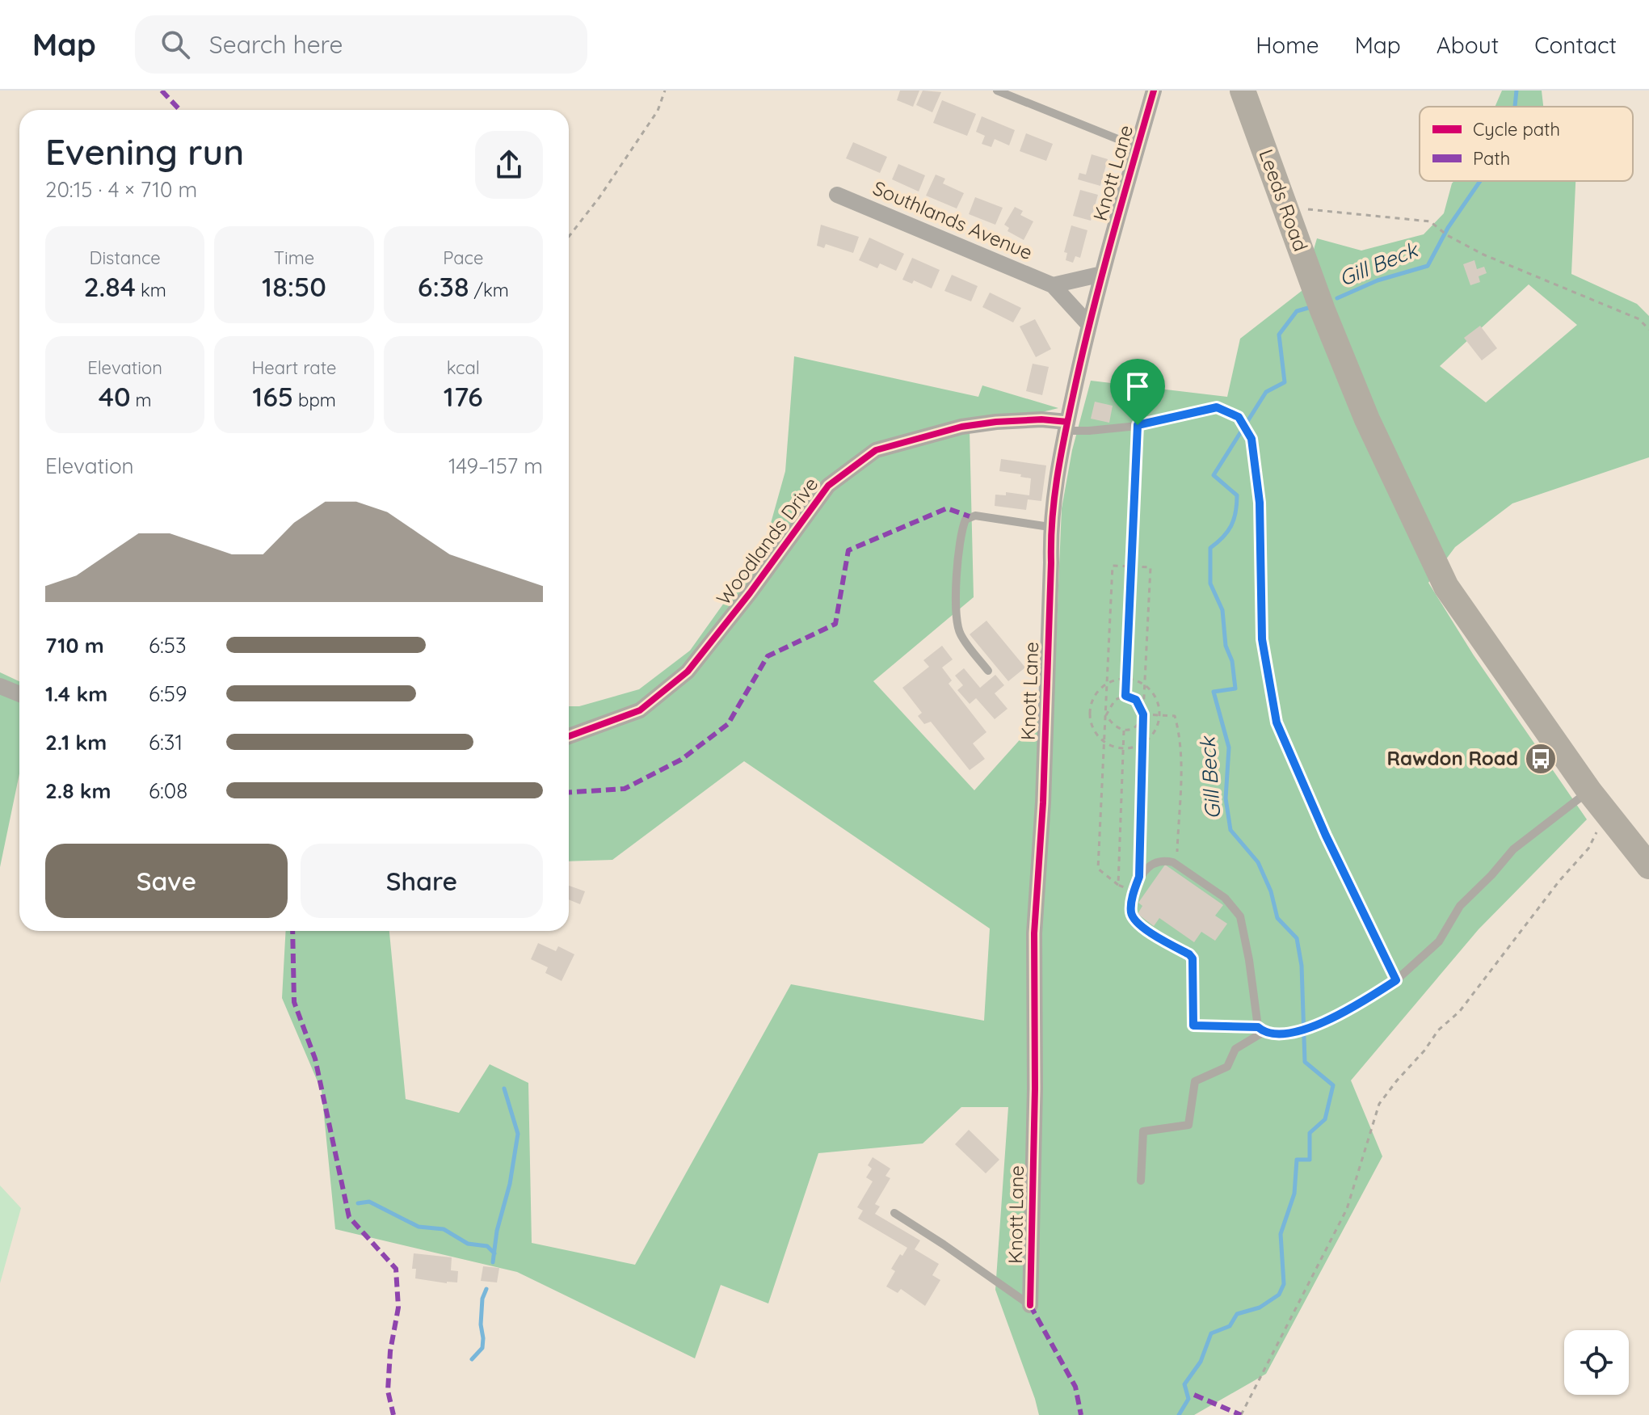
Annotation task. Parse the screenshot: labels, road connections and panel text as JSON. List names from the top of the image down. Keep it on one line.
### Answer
{"streets":{"main road":["Leeds Road"],"street":["Knott Lane","Southlands Avenue","Woodlands Drive"]},"crossings":[["Knott Lane","Southlands Avenue"],["Knott Lane","Woodlands Drive"]],"water":["Gill Beck"],"places":{"bus stop":["Rawdon Road"]},"legend":["Cycle path","Path"],"page":{"header":"Map","search":"Search here","nav":["Home","Map","About","Contact"],"heading":["Evening run","20:15 · 4 × 710 m"],"stats":[["Distance","2.84 km"],["Time","18:50"],["Pace","6:38 /km"],["Elevation","40 m"],["Heart rate","165 bpm"],["kcal","176"]],"chart":["Elevation","149–157 m"],"list":[{"name":"710 m","note":"6:53"},{"name":"1.4 km","note":"6:59"},{"name":"2.1 km","note":"6:31"},{"name":"2.8 km","note":"6:08"}],"buttons":["Save","Share"]}}
